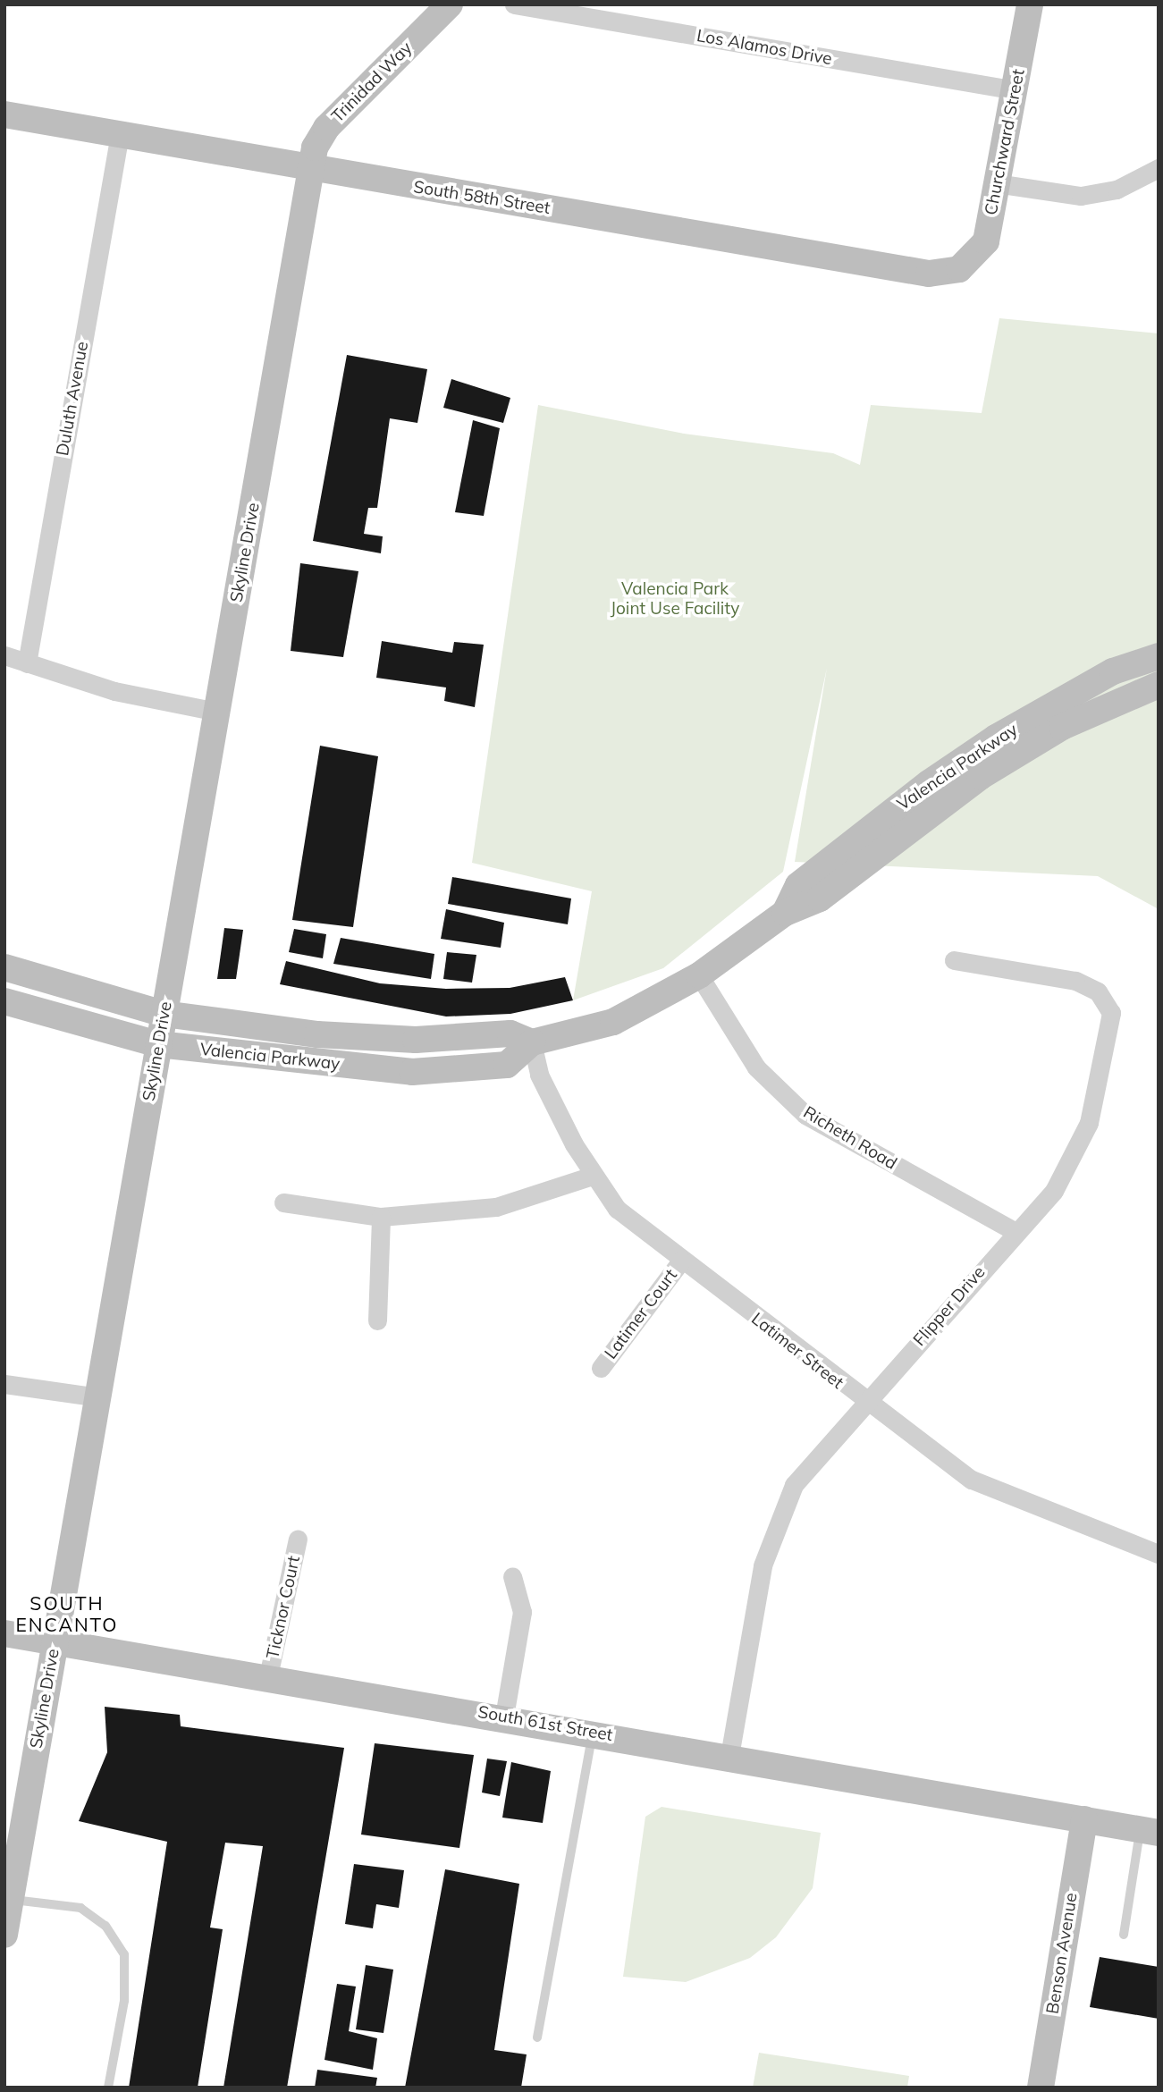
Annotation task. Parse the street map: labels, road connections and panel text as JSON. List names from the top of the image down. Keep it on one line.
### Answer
{"streets":{"street":["Los Alamos Drive","Trinidad Way","Churchward Street","South 58th Street","Duluth Avenue","Skyline Drive","Valencia Parkway","Richeth Road","Flipper Drive","Latimer Court","Latimer Street","Ticknor Court","South 61st Street","Benson Avenue"]},"crossings":[["Los Alamos Drive","Churchward Street"],["Trinidad Way","South 58th Street"],["Trinidad Way","Skyline Drive"],["Churchward Street","South 58th Street"],["South 58th Street","Duluth Avenue"],["South 58th Street","Skyline Drive"],["Skyline Drive","Valencia Parkway"],["Skyline Drive","South 61st Street"],["Valencia Parkway","Richeth Road"],["Valencia Parkway","Latimer Street"],["Richeth Road","Flipper Drive"],["Flipper Drive","Latimer Street"],["Flipper Drive","South 61st Street"],["Latimer Court","Latimer Street"],["Ticknor Court","South 61st Street"],["South 61st Street","Benson Avenue"]],"districts":["SOUTH ENCANTO"],"parks":["Valencia Park Joint Use Facility"]}
